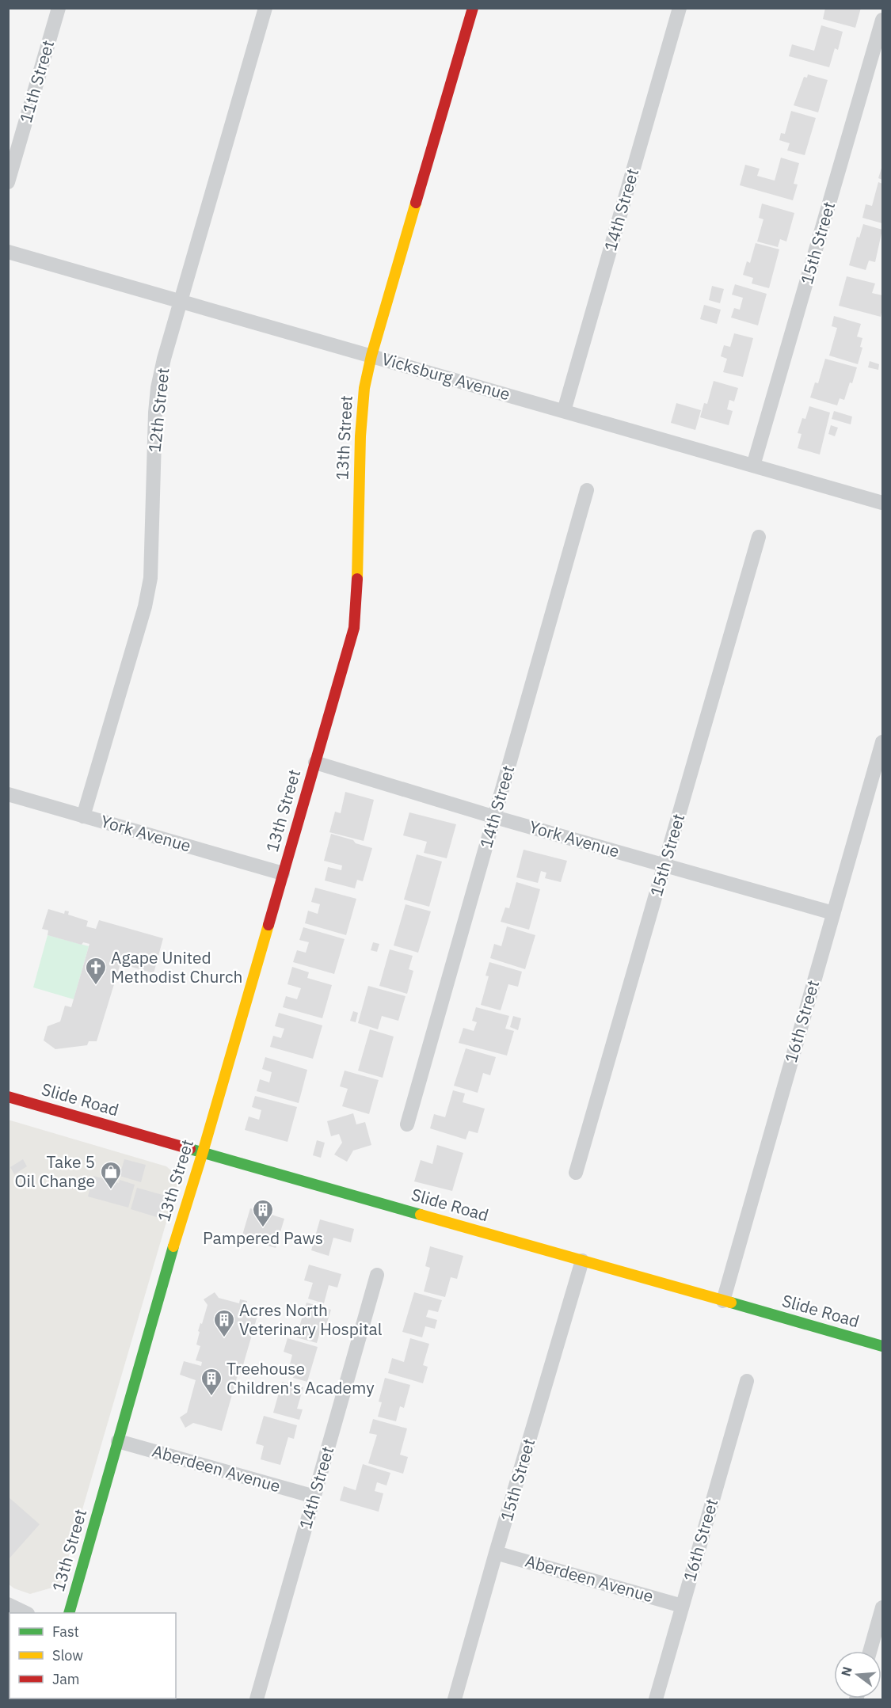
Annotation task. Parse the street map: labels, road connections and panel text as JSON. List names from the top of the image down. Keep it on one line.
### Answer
{"streets":{"street":["11th Street","14th Street","15th Street","Vicksburg Avenue","12th Street","13th Street","York Avenue","16th Street","Slide Road","Aberdeen Avenue"]},"crossings":[["14th Street","Vicksburg Avenue"],["14th Street","York Avenue"],["14th Street","Aberdeen Avenue"],["15th Street","Vicksburg Avenue"],["15th Street","York Avenue"],["15th Street","Slide Road"],["15th Street","Aberdeen Avenue"],["Vicksburg Avenue","12th Street"],["Vicksburg Avenue","13th Street"],["12th Street","York Avenue"],["13th Street","York Avenue"],["13th Street","Slide Road"],["13th Street","Aberdeen Avenue"],["York Avenue","16th Street"],["16th Street","Slide Road"],["16th Street","Aberdeen Avenue"]],"places":{"church":["Agape United Methodist Church"],"shop":["Take 5 Oil Change"],"building":["Pampered Paws","Acres North Veterinary Hospital","Treehouse Children's Academy"]},"legend":["Fast","Slow","Jam"],"north":"left"}
